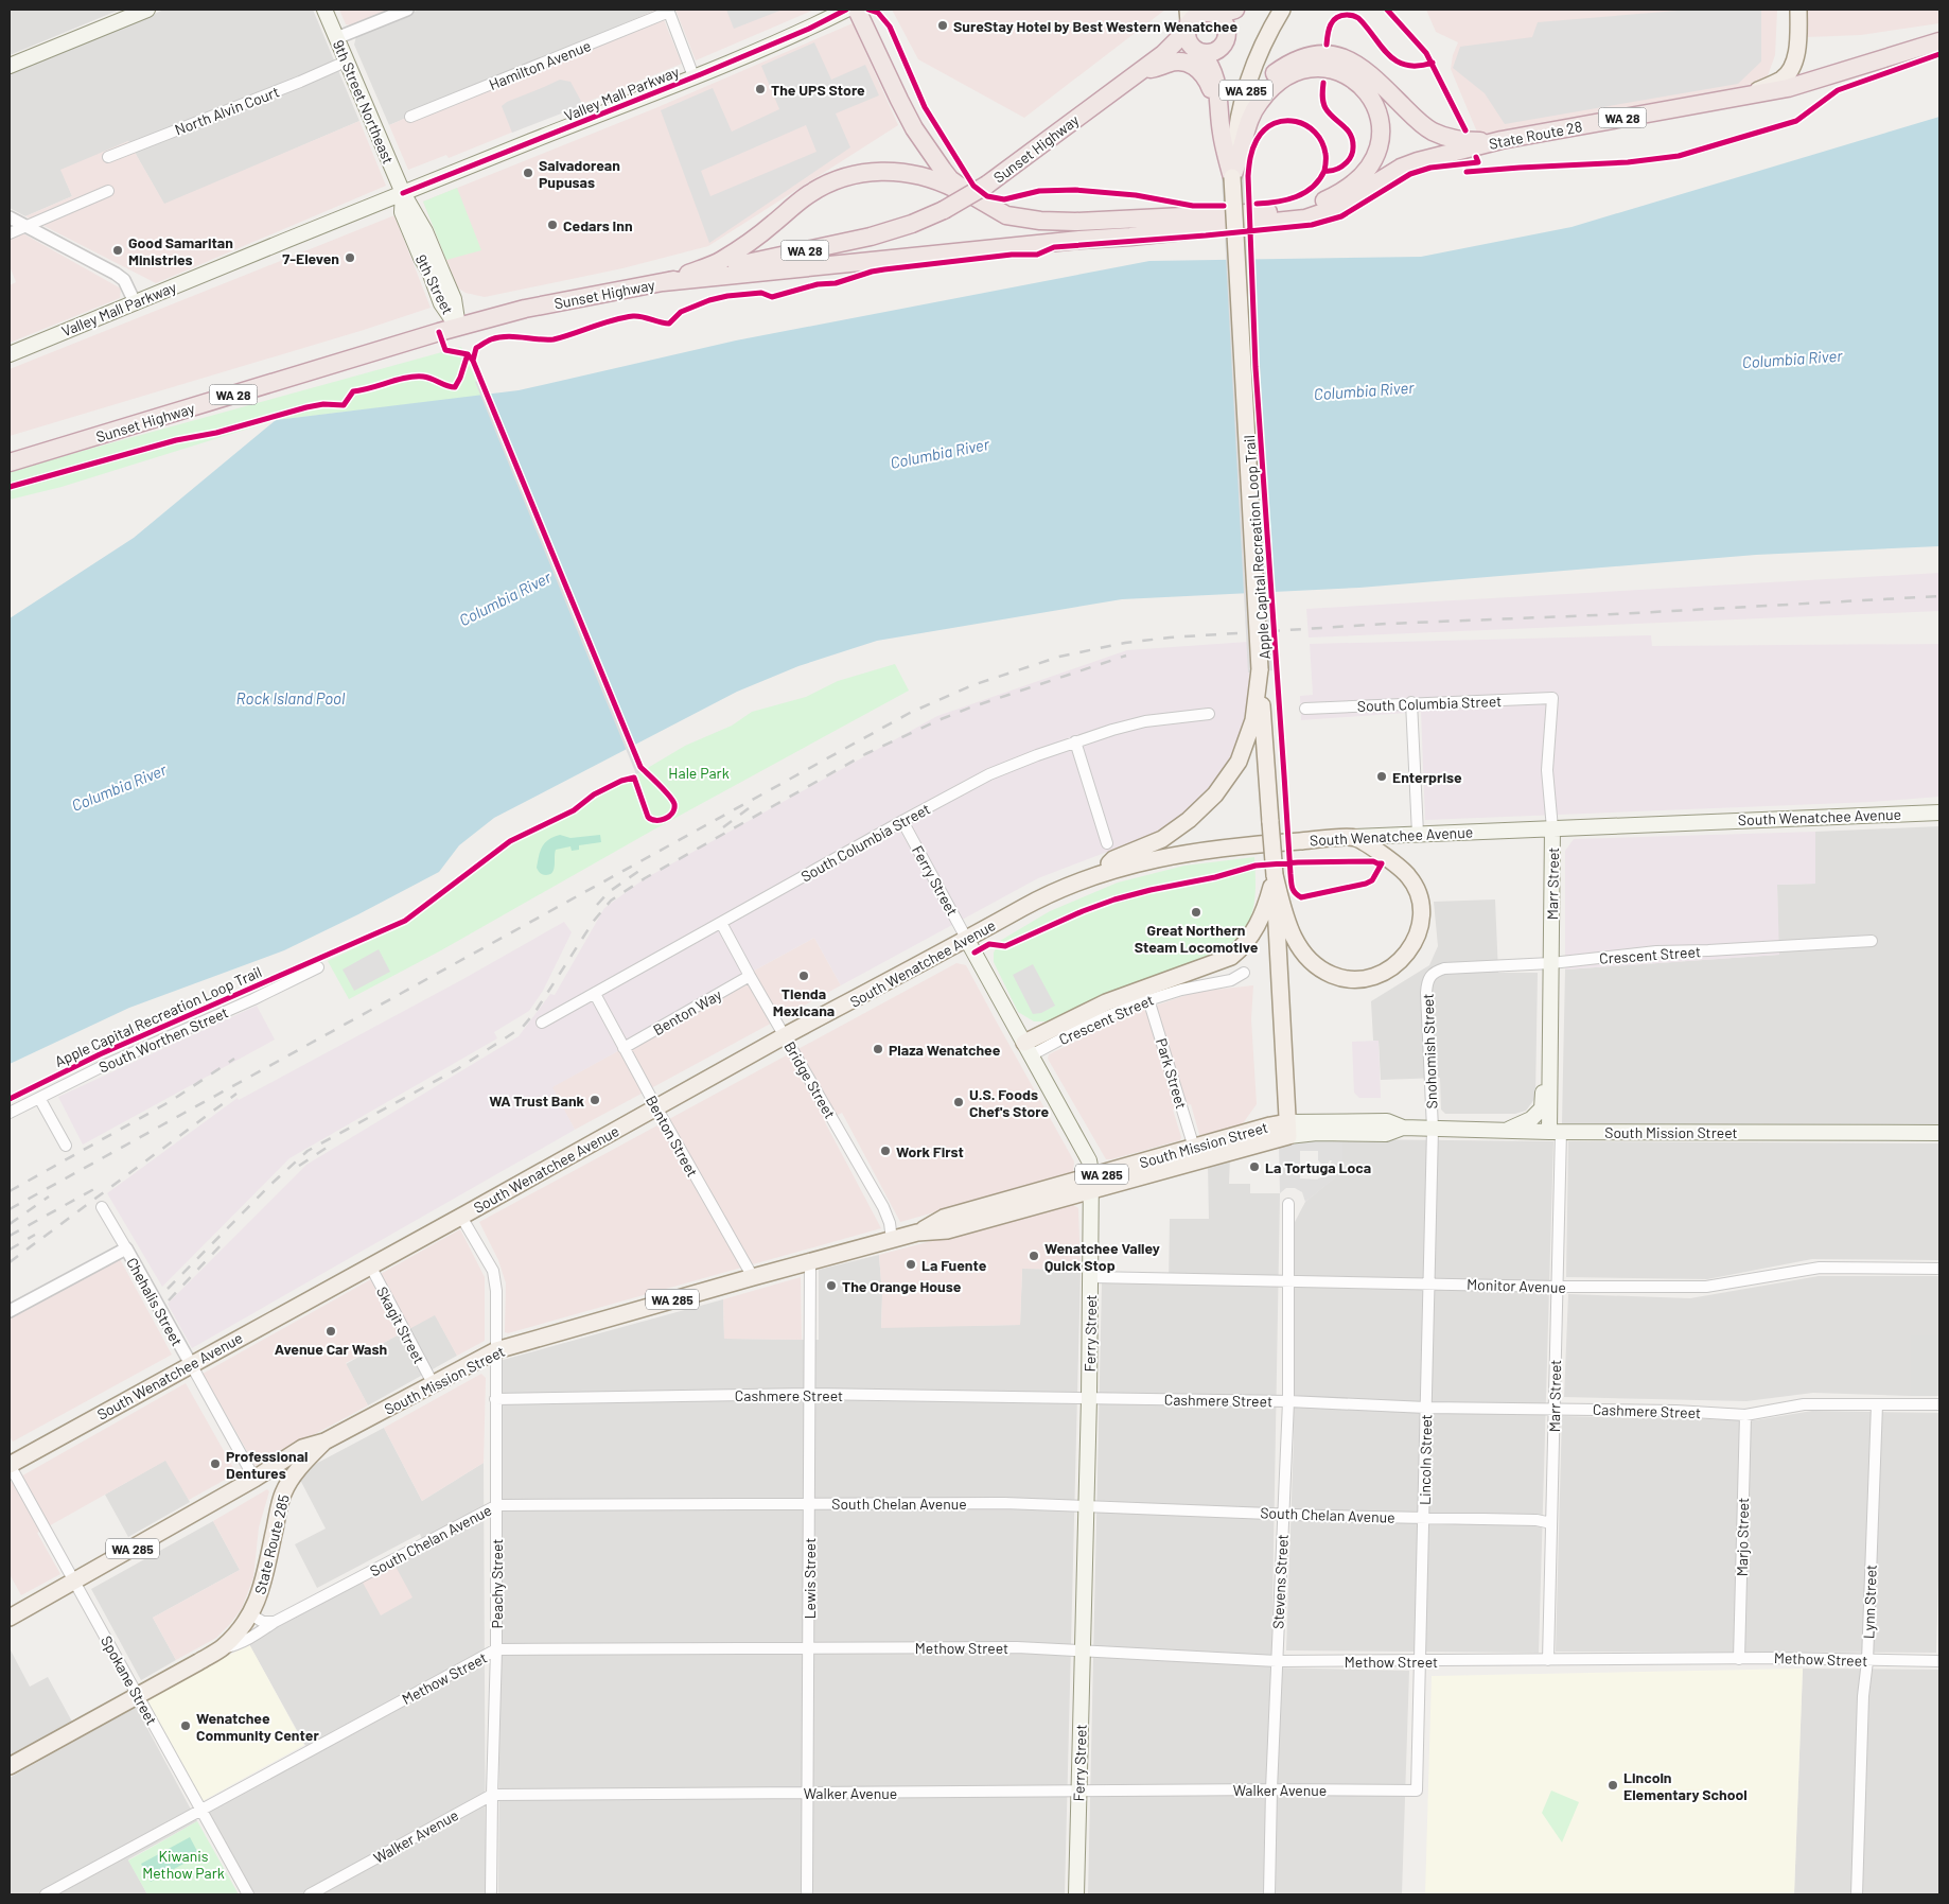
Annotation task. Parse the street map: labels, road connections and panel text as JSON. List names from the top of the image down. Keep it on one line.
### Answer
{"streets":{"highway":["WA 28","State Route 28","Sunset Highway"],"main road":["WA 285","Valley Mall Parkway","9th Street Northeast","9th Street","South Wenatchee Avenue","Ferry Street","Marr Street","South Mission Street","South Chelan Avenue","State Route 285"],"street":["Hamilton Avenue","North Alvin Court","South Columbia Street","Crescent Street","Benton Way","South Worthen Street","Snohomish Street","Park Street","Bridge Street","Benton Street","Monitor Avenue","Chehalis Street","Skagit Street","Cashmere Street","Lincoln Street","Marjo Street","Lewis Street","Stevens Street","Peachy Street","Lynn Street","Methow Street","Spokane Street","Walker Avenue"],"cycle path":["Apple Capital Recreation Loop Trail"]},"crossings":[["WA 285","South Mission Street"],["Valley Mall Parkway","9th Street Northeast"],["Valley Mall Parkway","9th Street"],["9th Street Northeast","North Alvin Court"],["9th Street Northeast","9th Street"],["WA 28","Sunset Highway"],["State Route 28","Sunset Highway"],["Sunset Highway","9th Street"],["South Columbia Street","Ferry Street"],["South Columbia Street","Marr Street"],["South Columbia Street","Bridge Street"],["South Columbia Street","Benton Street"],["South Wenatchee Avenue","Ferry Street"],["South Wenatchee Avenue","Marr Street"],["South Wenatchee Avenue","Bridge Street"],["South Wenatchee Avenue","Benton Street"],["South Wenatchee Avenue","Chehalis Street"],["South Wenatchee Avenue","Skagit Street"],["South Wenatchee Avenue","Peachy Street"],["South Wenatchee Avenue","Spokane Street"],["Ferry Street","Crescent Street"],["Ferry Street","South Mission Street"],["Ferry Street","Monitor Avenue"],["Ferry Street","Cashmere Street"],["Ferry Street","South Chelan Avenue"],["Ferry Street","Methow Street"],["Ferry Street","Walker Avenue"],["Marr Street","Crescent Street"],["Marr Street","South Mission Street"],["Marr Street","Monitor Avenue"],["Marr Street","Cashmere Street"],["Marr Street","South Chelan Avenue"],["Marr Street","Methow Street"],["Crescent Street","Snohomish Street"],["Crescent Street","Park Street"],["Benton Way","Bridge Street"],["Benton Way","Benton Street"],["Snohomish Street","South Mission Street"],["Snohomish Street","Lincoln Street"],["Park Street","South Mission Street"],["Bridge Street","South Mission Street"],["South Mission Street","Benton Street"],["South Mission Street","Chehalis Street"],["South Mission Street","Skagit Street"],["South Mission Street","Lincoln Street"],["South Mission Street","State Route 285"],["South Mission Street","Lewis Street"],["South Mission Street","Peachy Street"],["South Mission Street","Spokane Street"],["Monitor Avenue","Lincoln Street"],["Monitor Avenue","Stevens Street"],["Cashmere Street","Lincoln Street"],["Cashmere Street","Marjo Street"],["Cashmere Street","Lewis Street"],["Cashmere Street","Stevens Street"],["Cashmere Street","Peachy Street"],["Cashmere Street","Lynn Street"],["Lincoln Street","South Chelan Avenue"],["Lincoln Street","Methow Street"],["Lincoln Street","Walker Avenue"],["South Chelan Avenue","State Route 285"],["South Chelan Avenue","Lewis Street"],["South Chelan Avenue","Stevens Street"],["South Chelan Avenue","Peachy Street"],["South Chelan Avenue","Spokane Street"],["Marjo Street","Methow Street"],["Lewis Street","Methow Street"],["Lewis Street","Walker Avenue"],["Stevens Street","Methow Street"],["Stevens Street","Walker Avenue"],["Peachy Street","Methow Street"],["Peachy Street","Walker Avenue"],["Lynn Street","Methow Street"],["Methow Street","Spokane Street"]],"water":["Columbia River","Rock Island Pool"],"parks":["Hale Park","Kiwanis Methow Park"],"places":["SureStay Hotel by Best Western Wenatchee","The UPS Store","Salvadorean Pupusas","Cedars Inn","Good Samaritan Ministries","7-Eleven","Enterprise","Great Northern Steam Locomotive","Tienda Mexicana","Plaza Wenatchee","WA Trust Bank","U.S. Foods Chef's Store","Work First","La Tortuga Loca","Wenatchee Valley Quick Stop","La Fuente","The Orange House","Avenue Car Wash","Professional Dentures","Wenatchee Community Center","Lincoln Elementary School"]}
